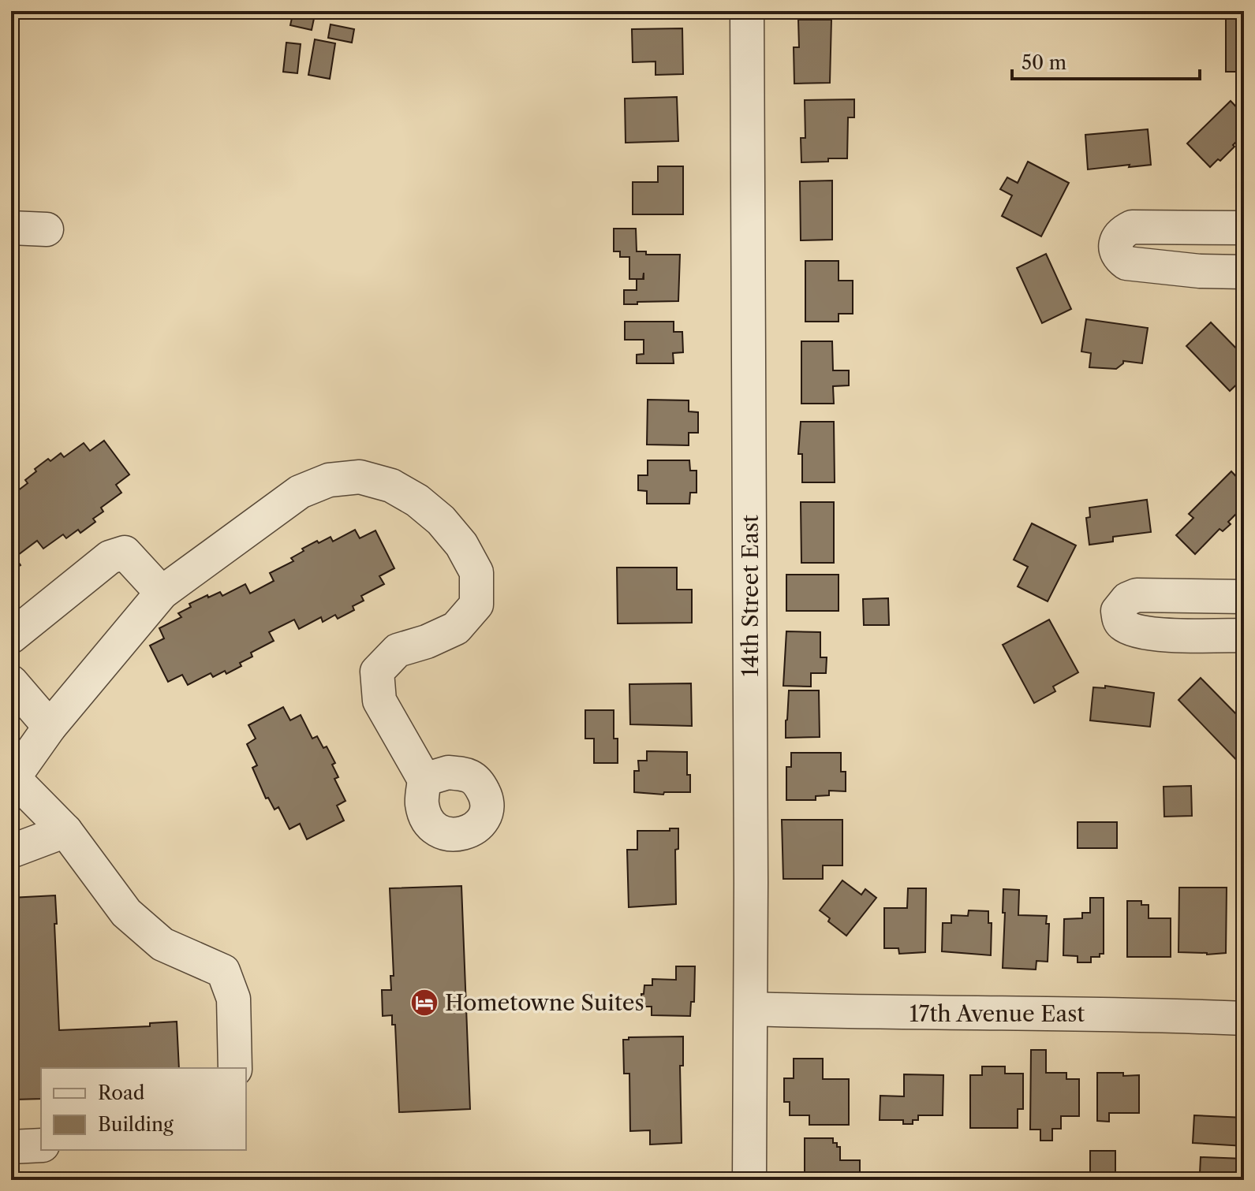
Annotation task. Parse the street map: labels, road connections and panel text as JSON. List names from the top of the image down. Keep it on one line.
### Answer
{"streets":{"street":["14th Street East","17th Avenue East"]},"crossings":[["14th Street East","17th Avenue East"]],"places":{"hotel":["Hometowne Suites"]},"legend":["Road","Building"],"scale_bar":"50 m"}
